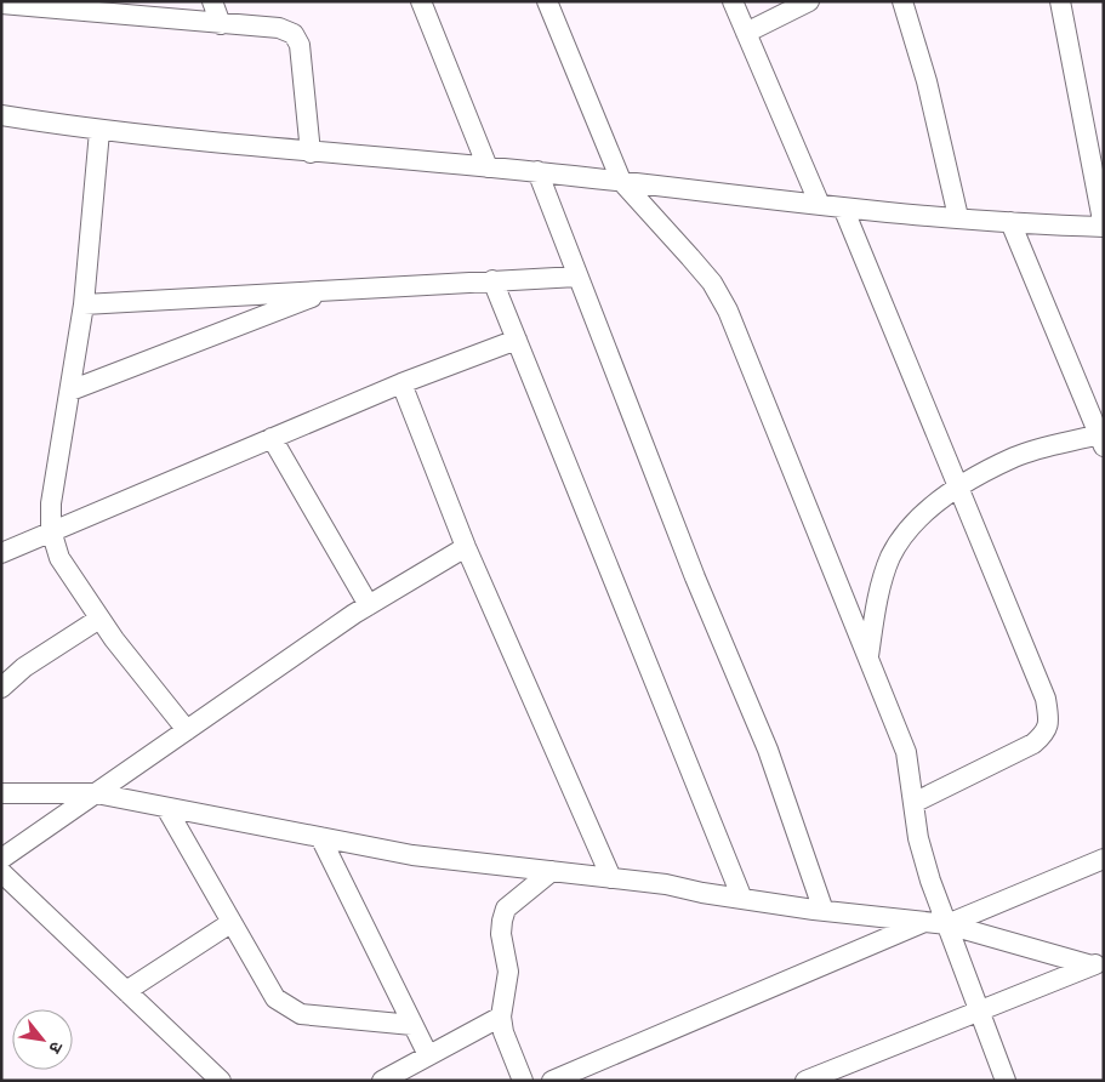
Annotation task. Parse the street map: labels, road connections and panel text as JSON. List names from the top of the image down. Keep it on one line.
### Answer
{"north":"bottom right"}
